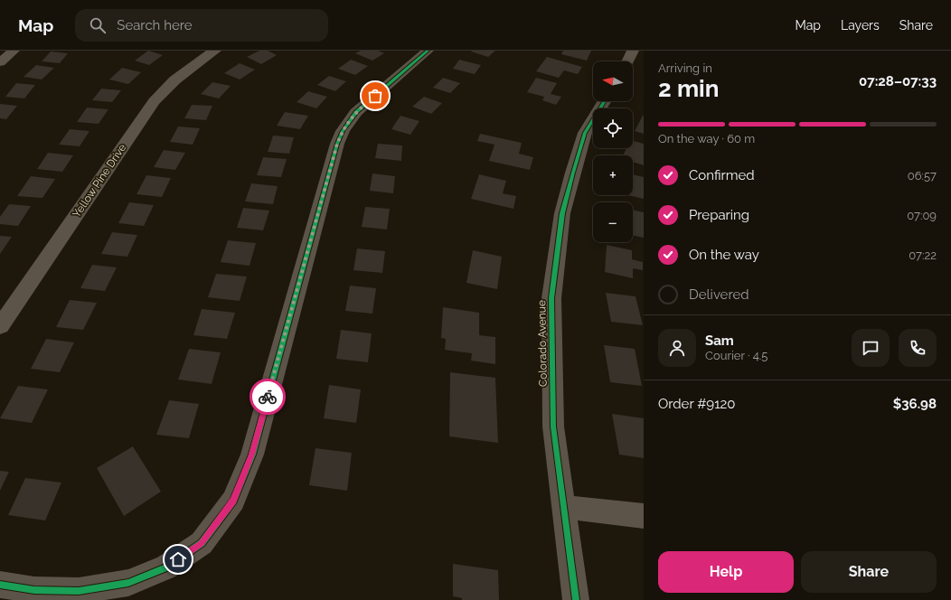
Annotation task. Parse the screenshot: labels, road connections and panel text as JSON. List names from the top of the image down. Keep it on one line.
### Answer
{"streets":{"street":["Yellow Pine Drive","Colorado Avenue"]},"north":"left","page":{"header":"Map","search":"Search here","nav":["Map","Layers","Share"],"heading":["2 min","Arriving in","07:28–07:33"],"panel":["Sam","Courier · 4.5","Order #9120","$36.98"],"map_buttons":["+","−"],"bar":"On the way · 60 m","list":[["Confirmed","06:57"],["Preparing","07:09"],["On the way","07:22"],"Delivered"],"buttons":["Help","Share"]}}
